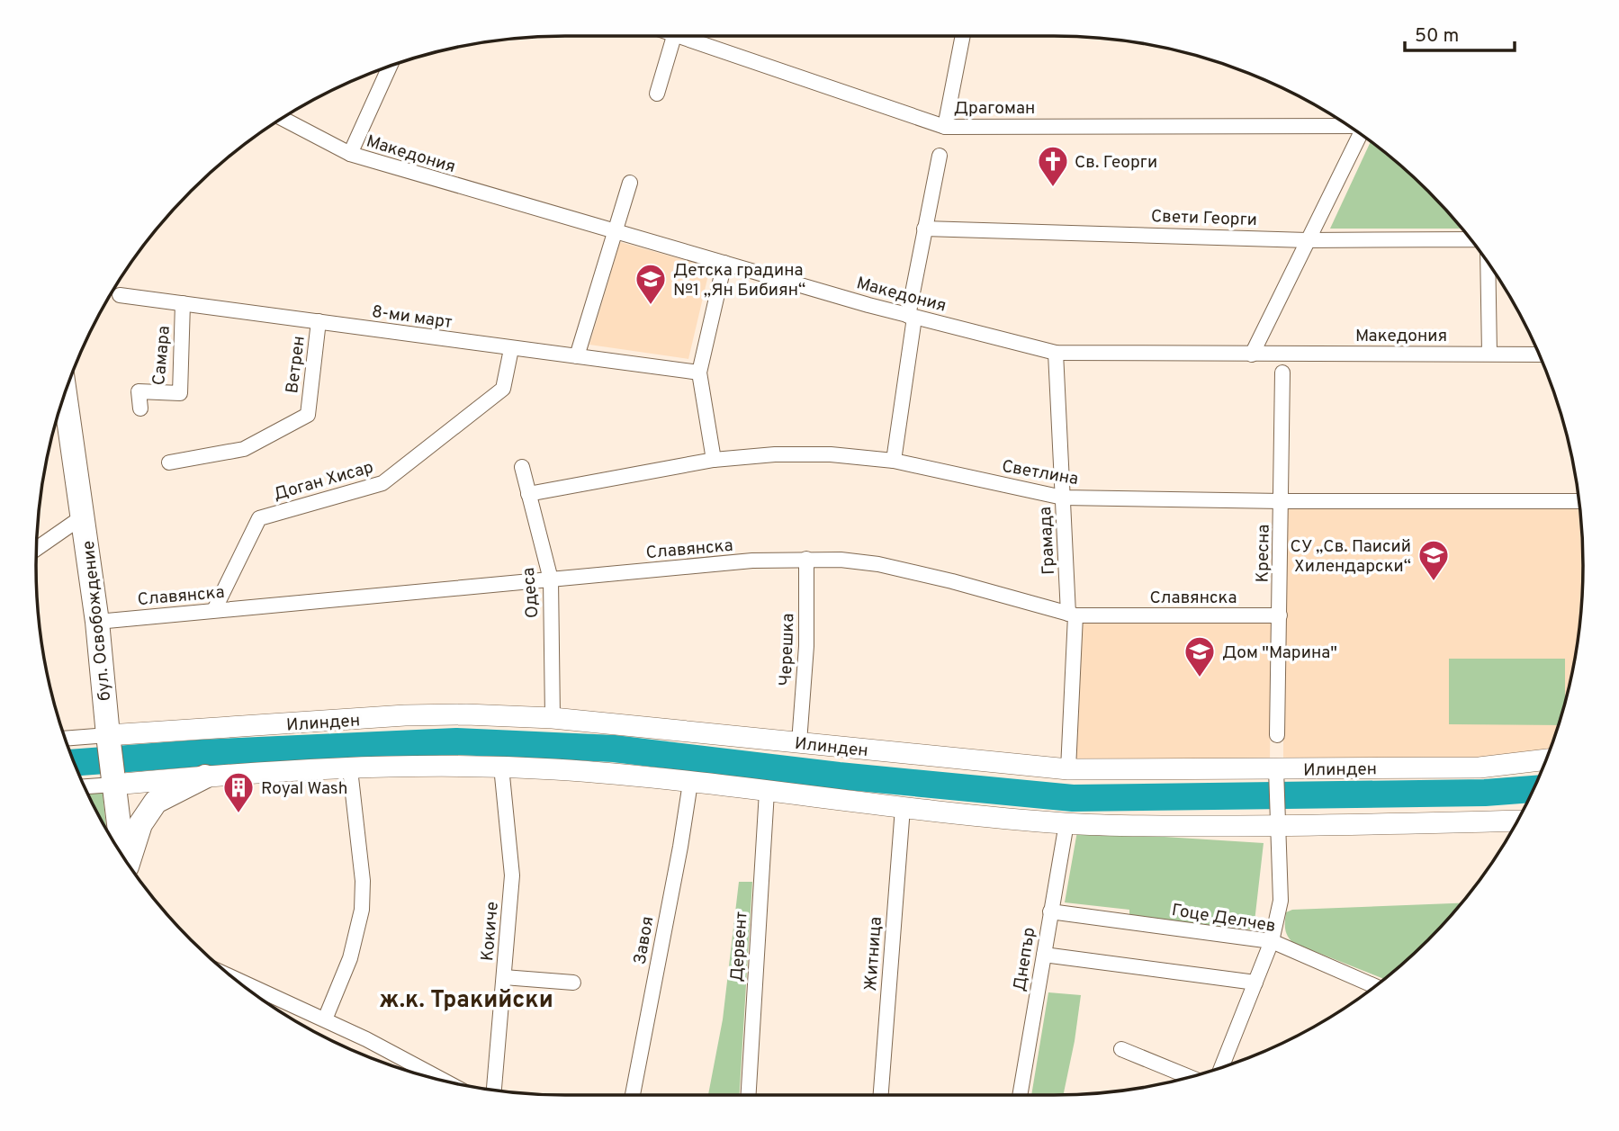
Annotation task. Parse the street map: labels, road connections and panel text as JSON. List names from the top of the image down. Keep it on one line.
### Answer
{"streets":{"main road":["бул. Освобождение","Илинден"],"street":["Драгоман","Македония","Свети Георги","8-ми март","Самара","Ветрен","Светлина","Доган Хисар","Грамада","Славянска","Кресна","Одеса","Черешка","Гоце Делчев","Кокиче","Завоя","Дервент","Житница","Днепър"]},"crossings":[["Македония","Грамада"],["8-ми март","Самара"],["8-ми март","Ветрен"],["8-ми март","Доган Хисар"],["Светлина","Грамада"],["Светлина","Кресна"],["Светлина","Одеса"],["Доган Хисар","Славянска"],["Грамада","Славянска"],["Грамада","Илинден"],["Славянска","Кресна"],["Славянска","Одеса"],["Славянска","бул. Освобождение"],["Славянска","Черешка"],["Одеса","Илинден"],["бул. Освобождение","Илинден"],["Черешка","Илинден"],["Гоце Делчев","Днепър"]],"districts":["ж.к. Тракийски"],"places":{"church":["Св. Георги"],"school or university":["Детска градина №1 „Ян Бибиян“","СУ „Св. Паисий Хилендарски“","Дом \"Марина\""],"building":["Royal Wash"]},"scale_bar":"50 m"}
